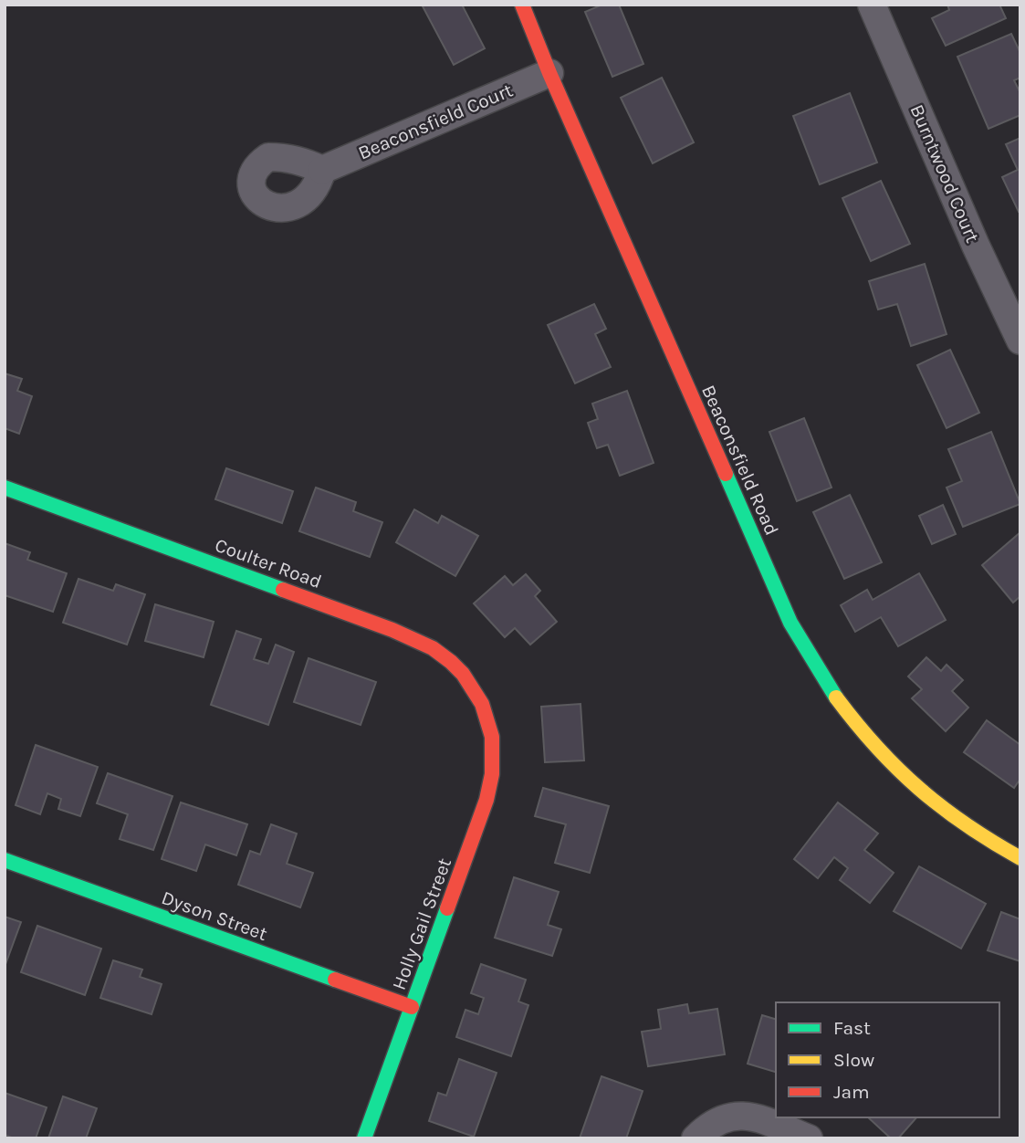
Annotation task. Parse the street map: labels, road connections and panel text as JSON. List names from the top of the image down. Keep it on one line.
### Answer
{"streets":{"street":["Beaconsfield Court","Burntwood Court","Beaconsfield Road","Coulter Road","Dyson Street","Holly Gail Street"]},"crossings":[["Beaconsfield Court","Beaconsfield Road"],["Coulter Road","Holly Gail Street"],["Dyson Street","Holly Gail Street"]],"legend":["Fast","Slow","Jam"]}
